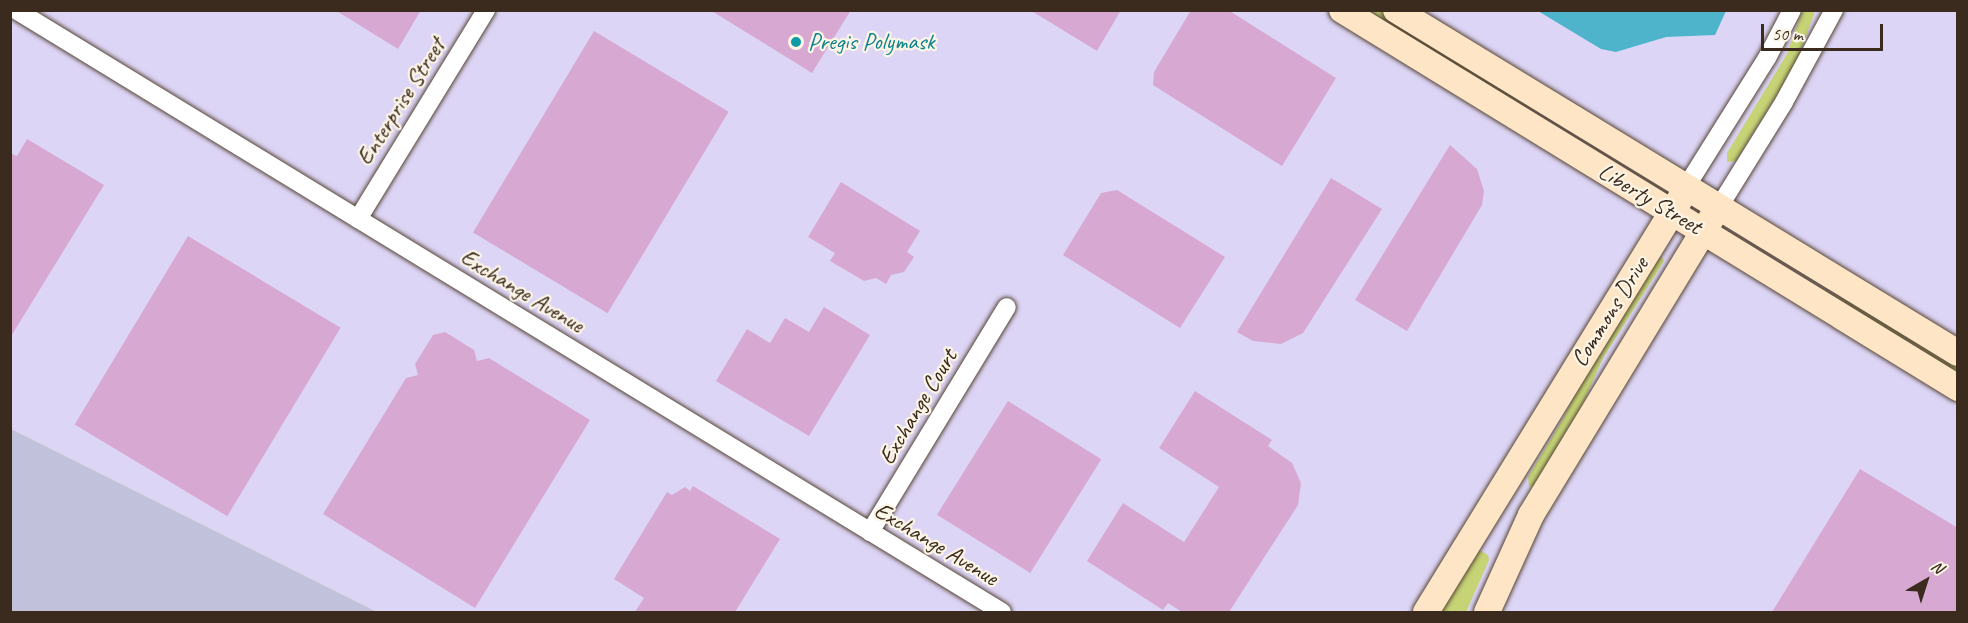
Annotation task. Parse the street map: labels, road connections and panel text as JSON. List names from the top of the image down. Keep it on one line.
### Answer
{"streets":{"street":["Enterprise Street","Liberty Street","Exchange Avenue","Commons Drive","Exchange Court"]},"crossings":[["Enterprise Street","Exchange Avenue"],["Liberty Street","Commons Drive"],["Exchange Avenue","Exchange Court"]],"places":["Pregis Polymask"],"scale_bar":"50 m","north":"top right"}
